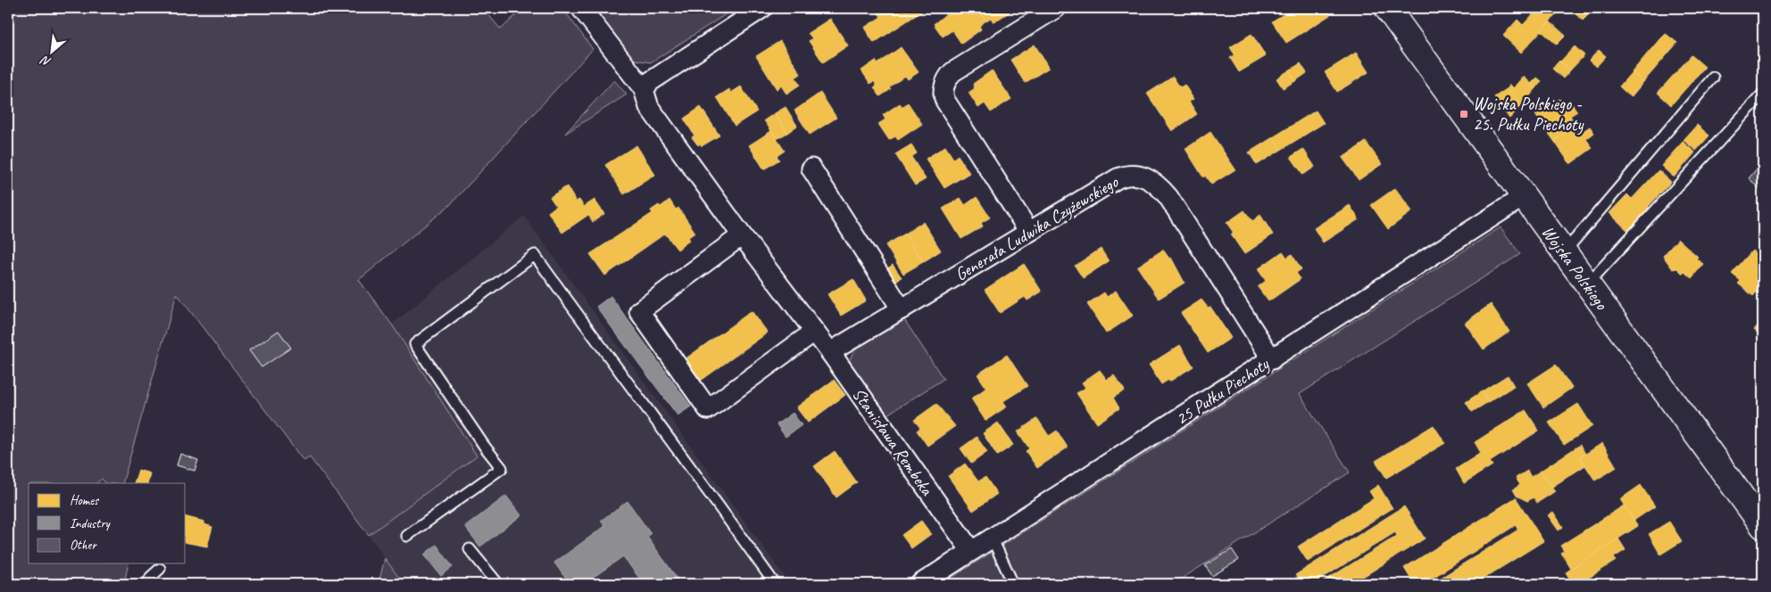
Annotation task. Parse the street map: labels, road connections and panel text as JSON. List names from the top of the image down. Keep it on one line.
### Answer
{"streets":{"main road":["Wojska Polskiego"],"street":["Generała Ludwika Czyżewskiego","25 Pułku Piechoty","Stanisława Rembeka"]},"crossings":[["Generała Ludwika Czyżewskiego","25 Pułku Piechoty"],["Generała Ludwika Czyżewskiego","Stanisława Rembeka"],["Wojska Polskiego","25 Pułku Piechoty"],["25 Pułku Piechoty","Stanisława Rembeka"]],"places":{"transit":["Wojska Polskiego - 25. Pułku Piechoty"]},"legend":["Homes","Industry","Other"],"north":"bottom left"}
